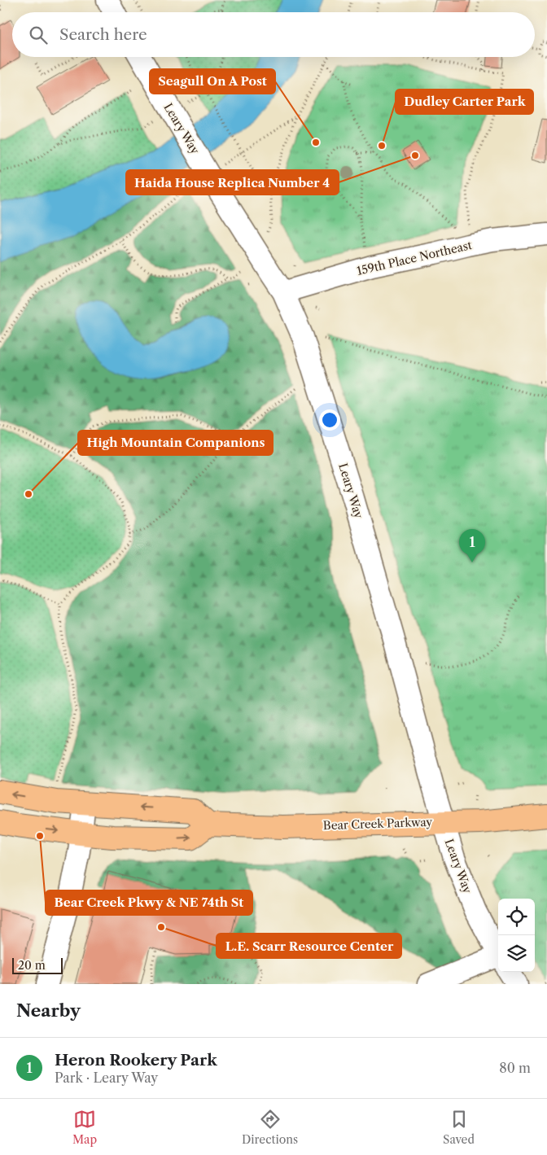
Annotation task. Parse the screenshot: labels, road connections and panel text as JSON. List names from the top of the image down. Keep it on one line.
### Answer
{"streets":{"main road":["Bear Creek Parkway"],"street":["Leary Way","159th Place Northeast"]},"crossings":[["Leary Way","159th Place Northeast"],["Leary Way","Bear Creek Parkway"]],"places":["Seagull On A Post","Dudley Carter Park","Haida House Replica Number 4","High Mountain Companions","Bear Creek Pkwy & NE 74th St","L.E. Scarr Resource Center"],"scale_bar":"20 m","page":{"search":"Search here","pins":"1","scale":"20 m","heading":"Nearby","list":[{"mark":"1","name":"Heron Rookery Park","note":"Park · Leary Way","value":"80 m"}],"nav":["Map","Directions","Saved"]}}
